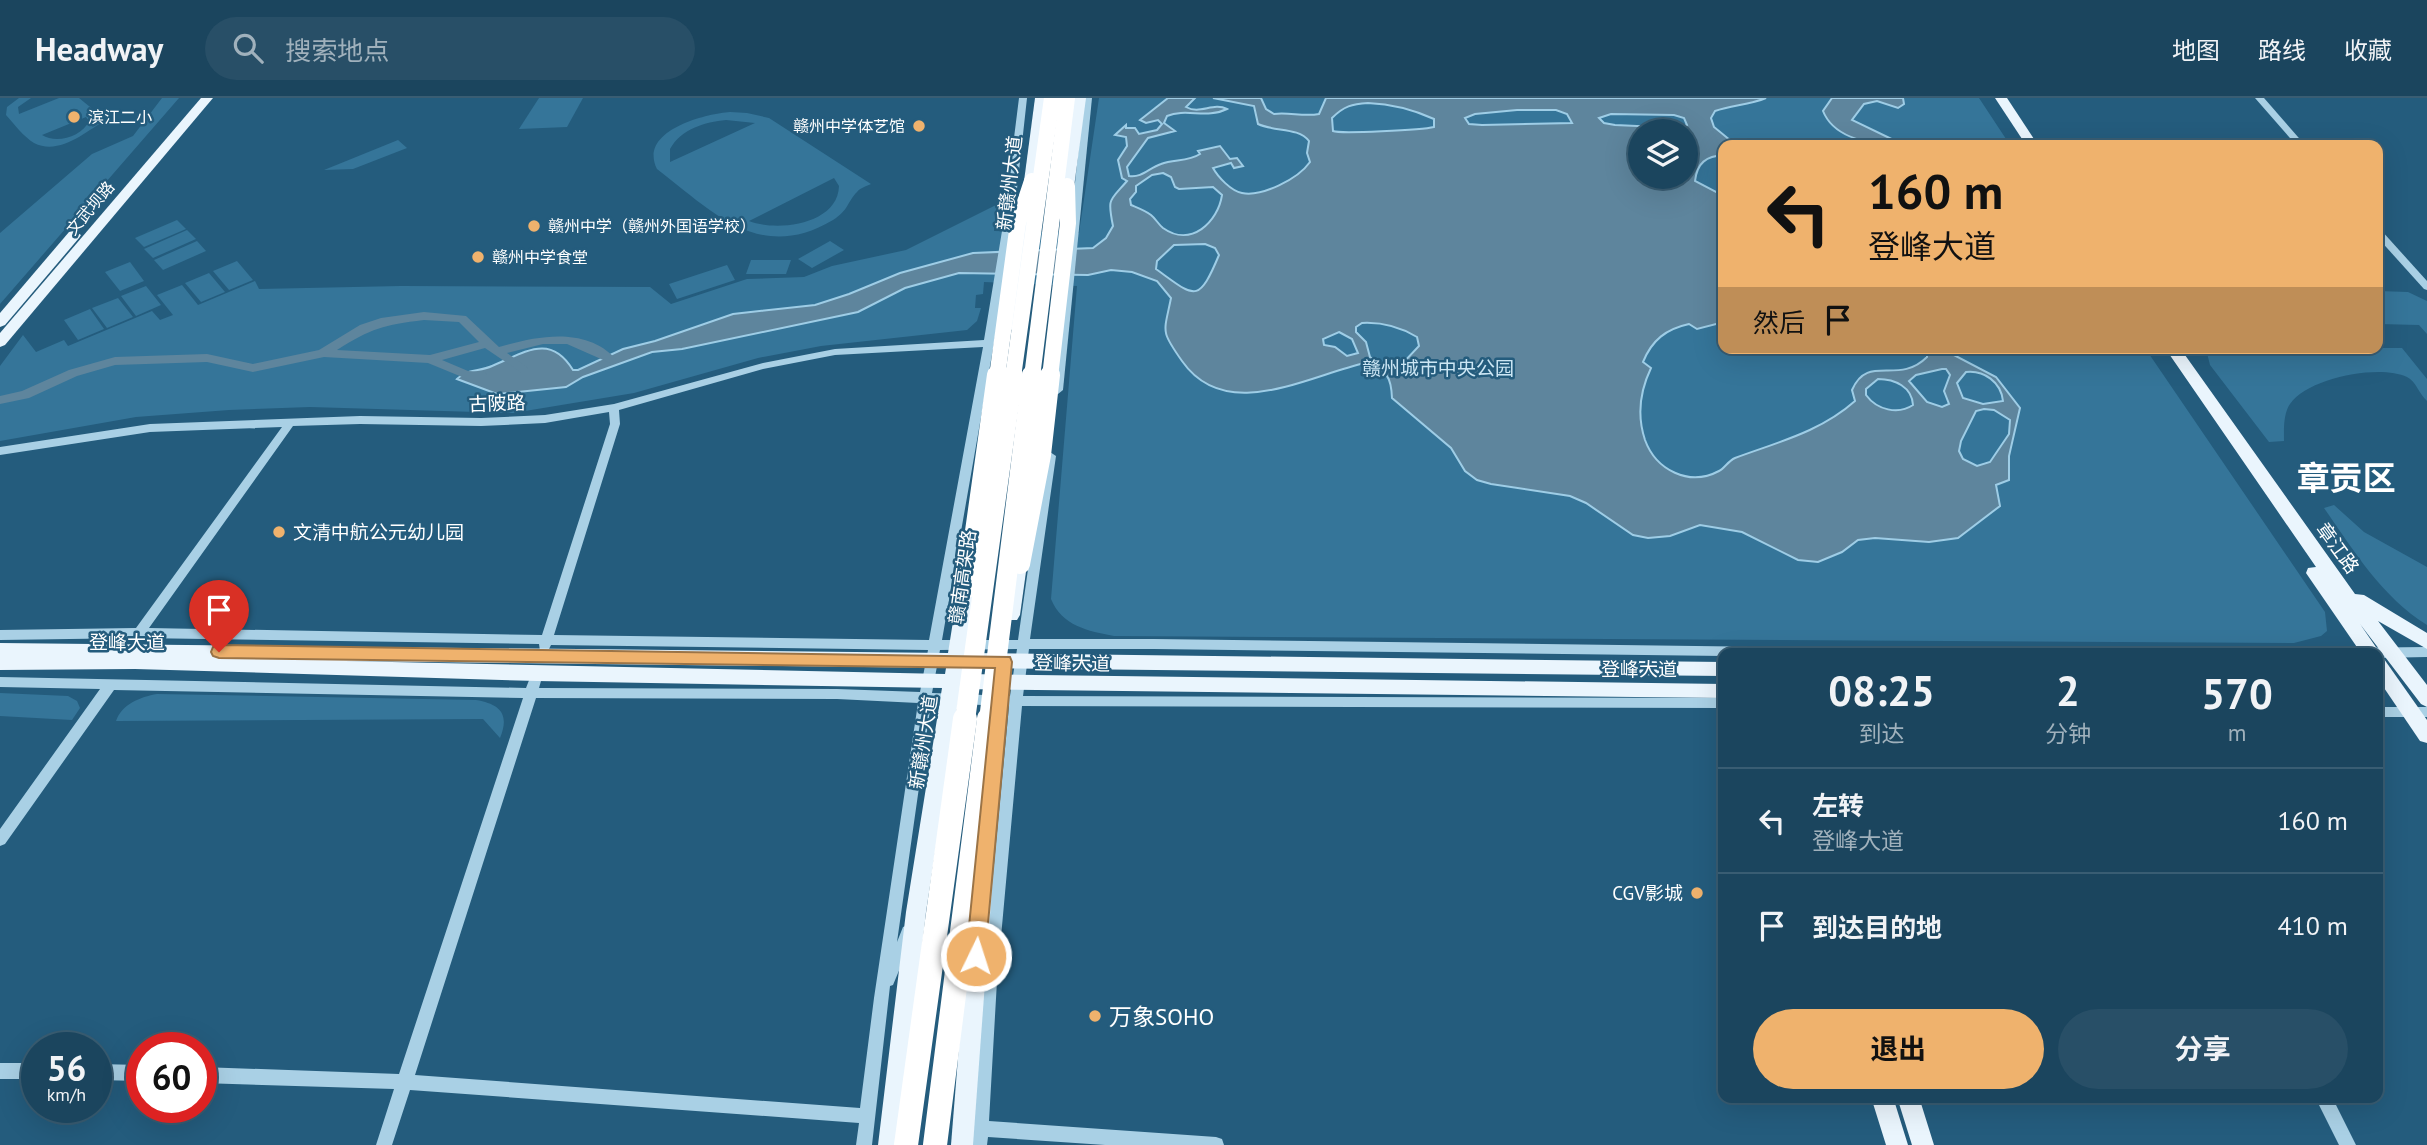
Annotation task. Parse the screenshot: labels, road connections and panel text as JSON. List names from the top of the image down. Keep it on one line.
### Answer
{"streets":{"highway":["赣南高架路"],"main road":["新赣州大道","文武坝路","章江路","登峰大道"],"street":["古陂路"]},"crossings":[["新赣州大道","登峰大道"]],"districts":["章贡区"],"parks":["赣州城市中央公园"],"places":["滨江二小","赣州中学体艺馆","赣州中学（赣州外国语学校）","赣州中学食堂","文清中航公元幼儿园","CGV影城","万象SOHO"],"page":{"header":"Headway","search":"搜索地点","nav":["地图","路线","收藏"],"turn":["160 m","登峰大道"],"then":"然后","eta":["08:25","到达","2","分钟","570","m"],"list":[{"name":"左转","note":"登峰大道","value":"160 m"},{"name":"到达目的地","value":"410 m"}],"buttons":["退出","分享"],"speed":"56 km/h","limit":"60"}}
